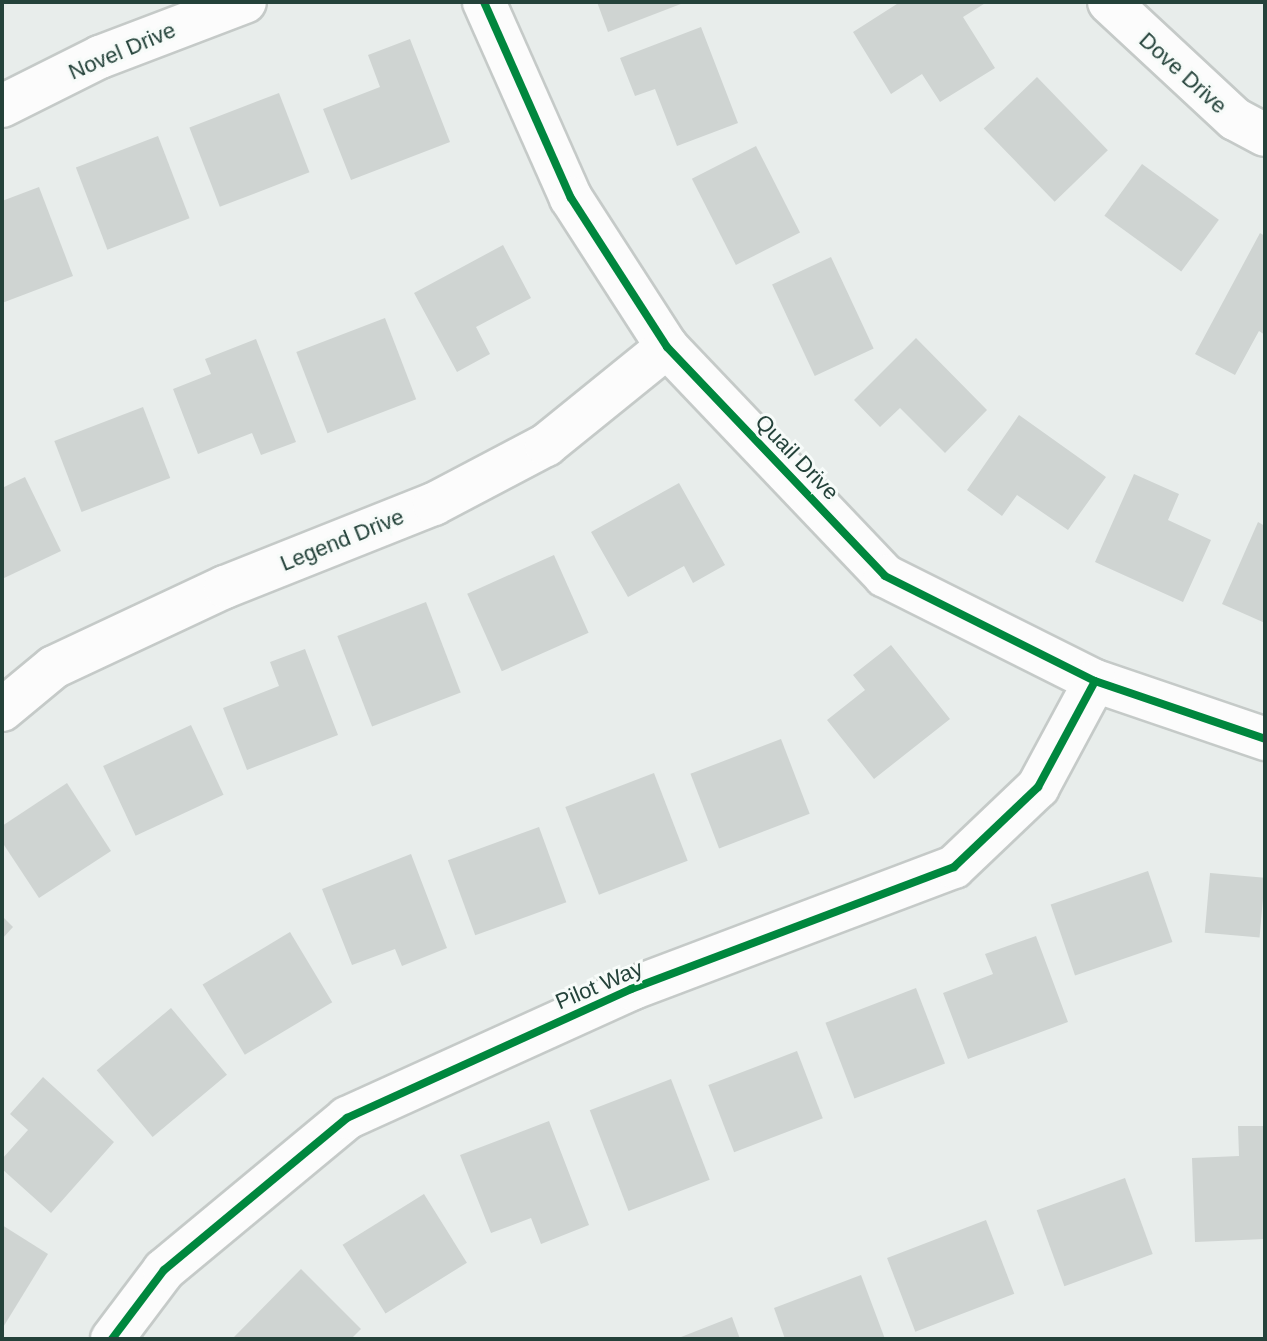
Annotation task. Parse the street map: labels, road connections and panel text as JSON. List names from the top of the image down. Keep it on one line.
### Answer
{"streets":{"street":["Novel Drive","Dove Drive","Quail Drive","Legend Drive","Pilot Way"]},"crossings":[["Quail Drive","Legend Drive"],["Quail Drive","Pilot Way"]]}
